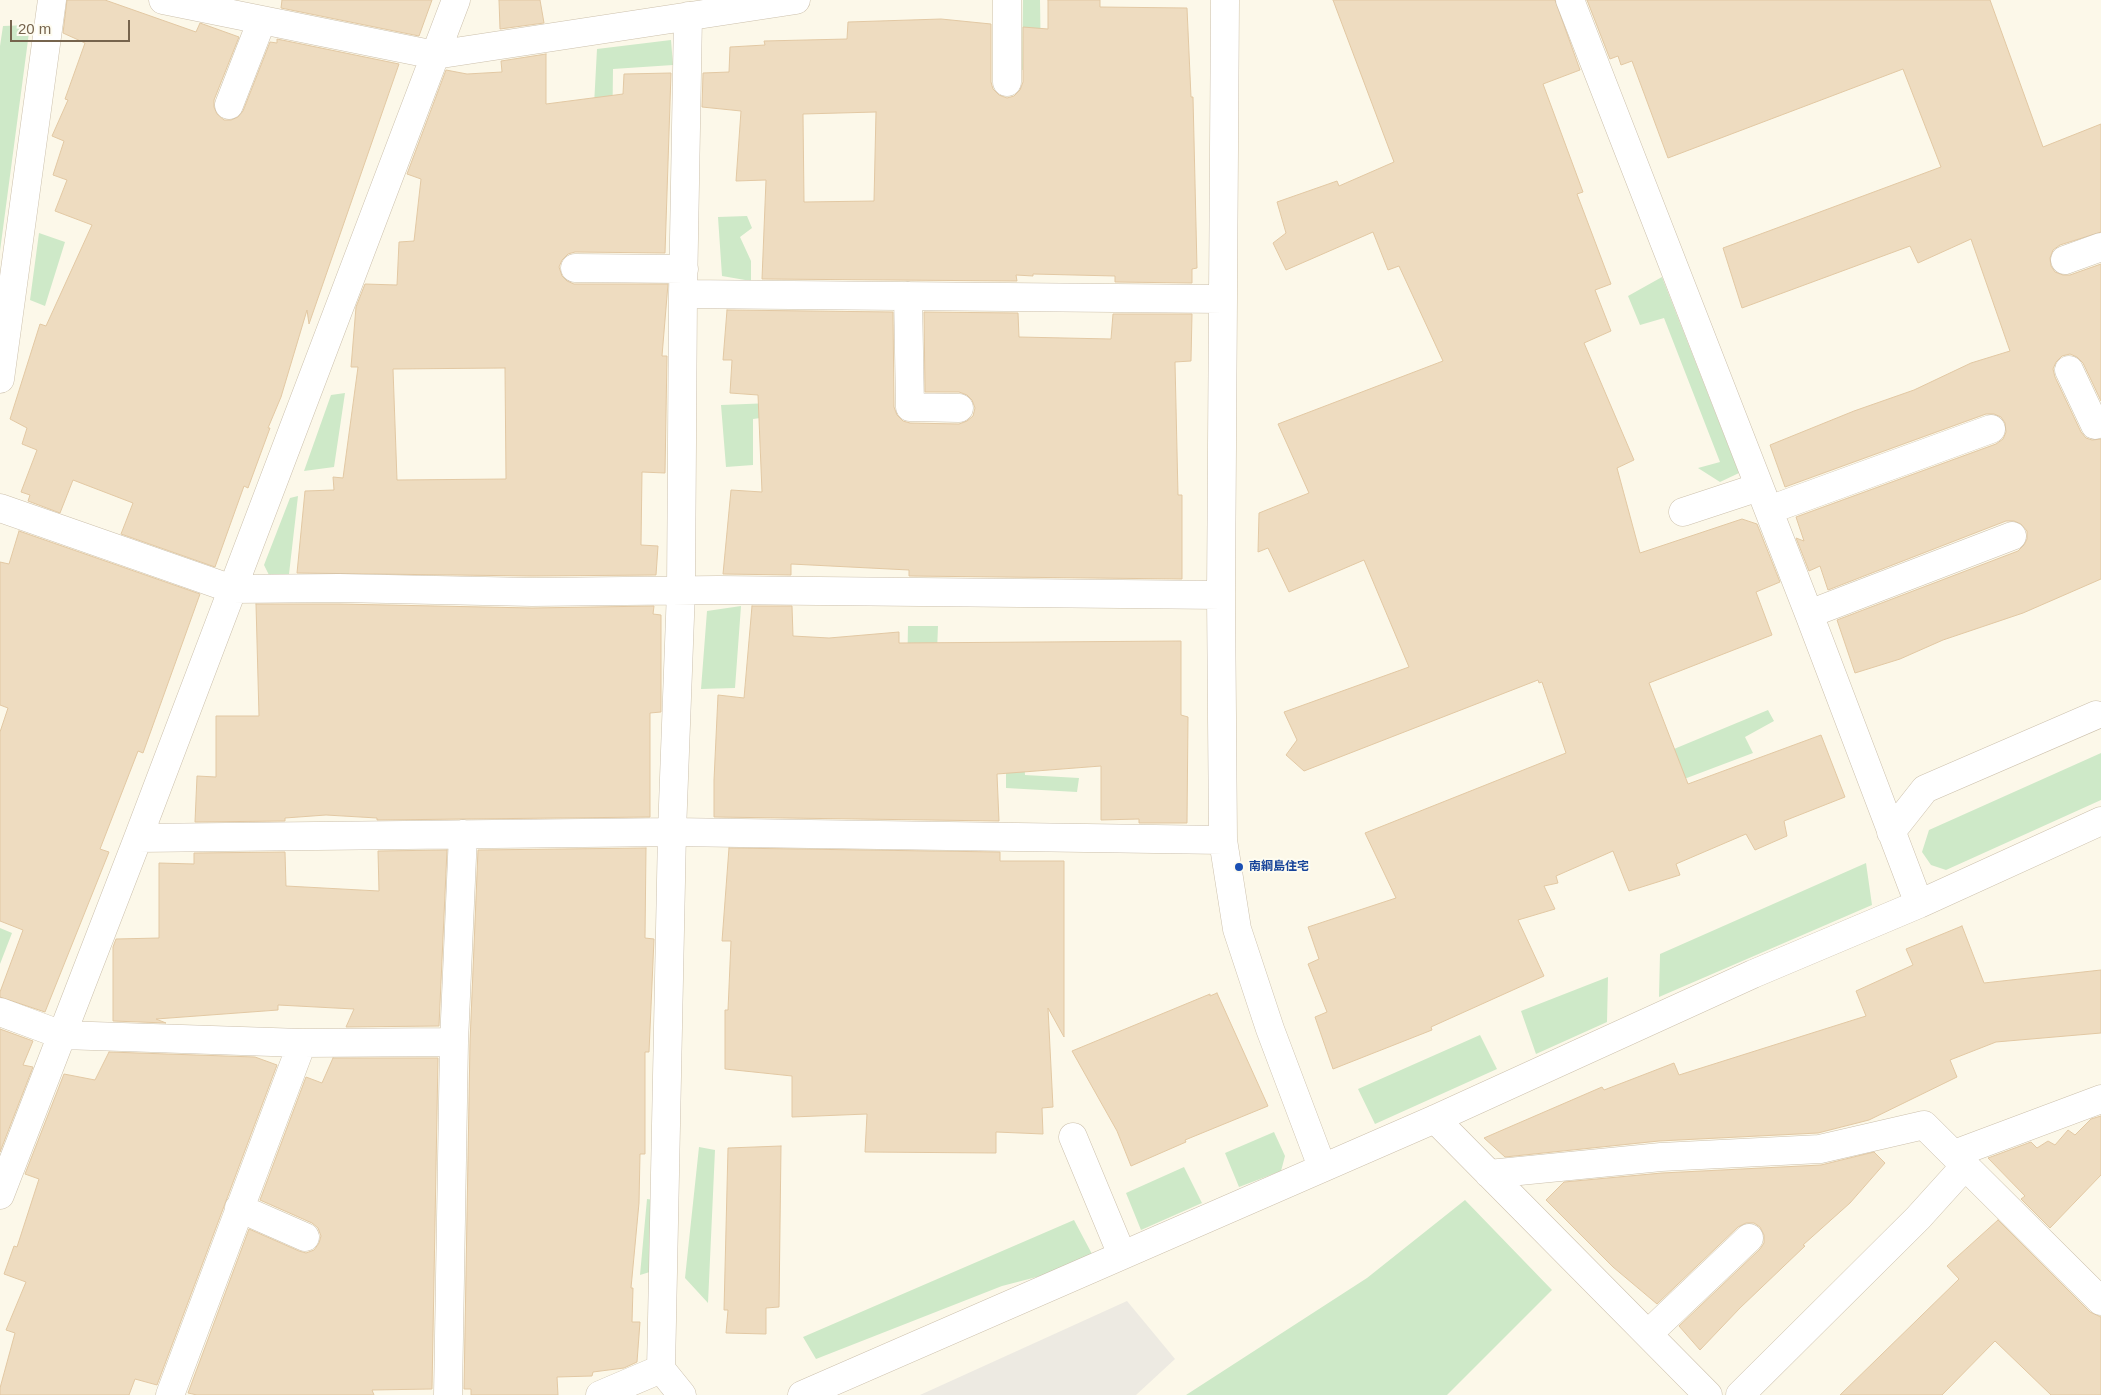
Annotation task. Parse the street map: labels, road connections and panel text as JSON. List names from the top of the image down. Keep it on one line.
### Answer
{"places":["南綱島住宅"],"scale_bar":"20 m"}
